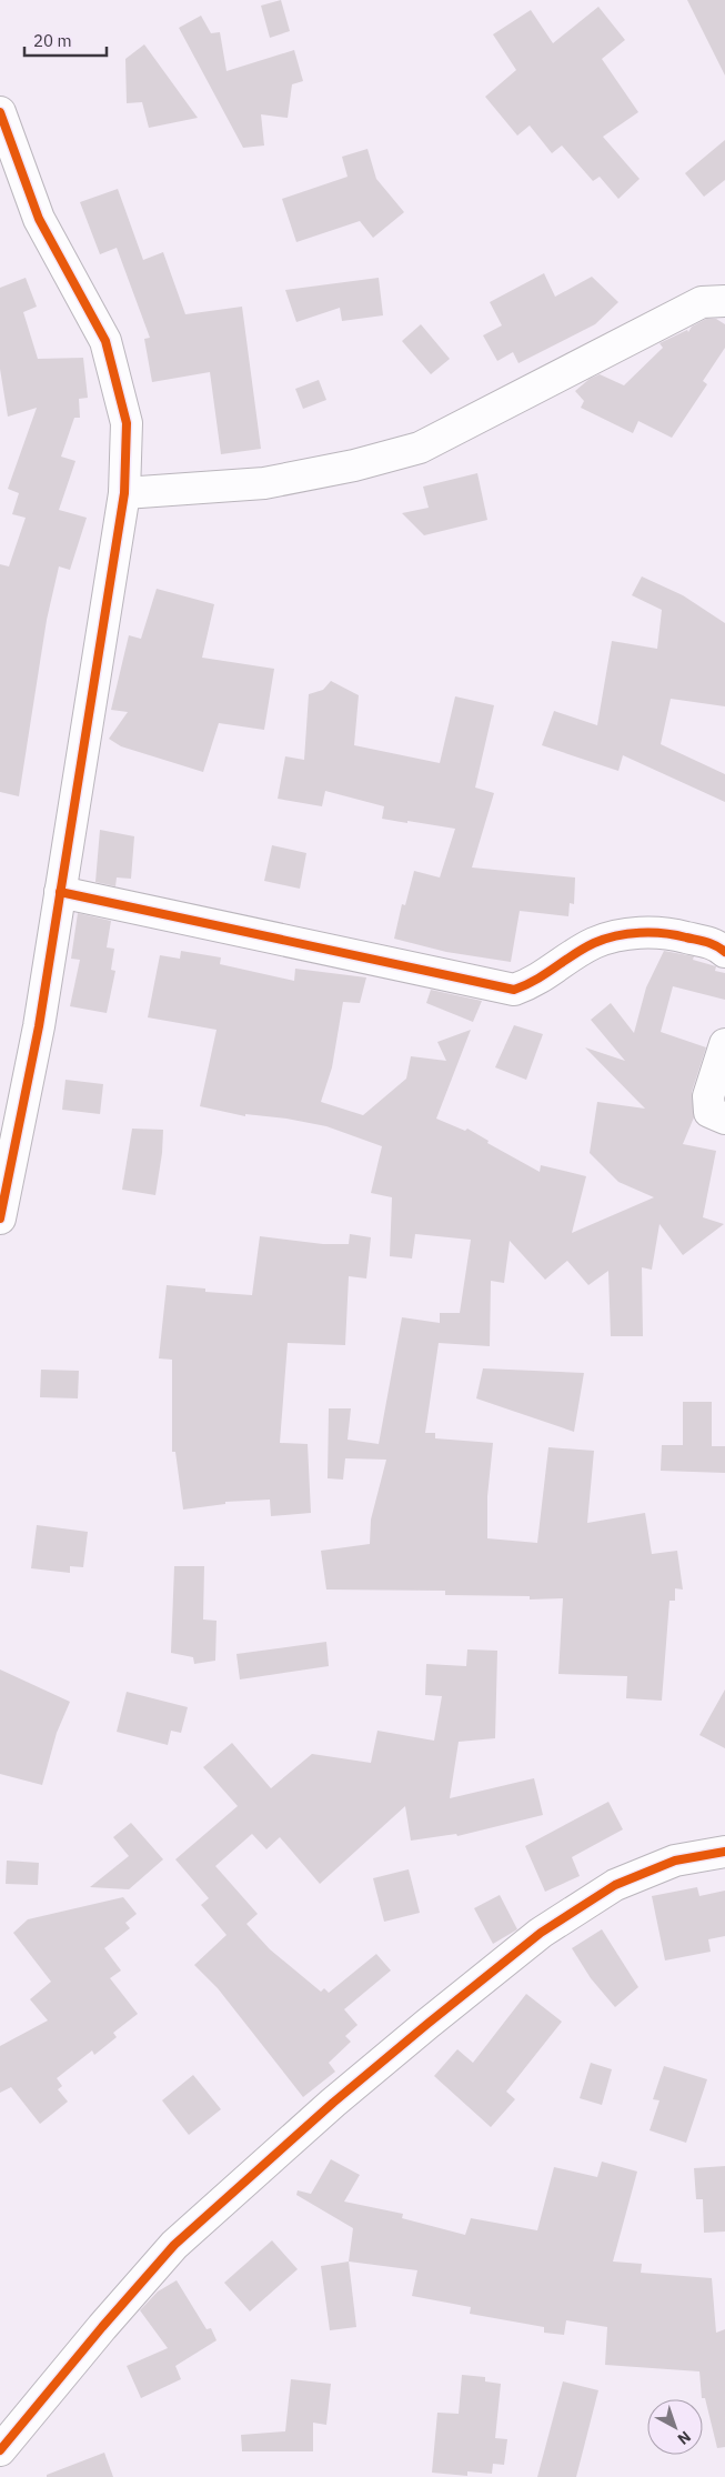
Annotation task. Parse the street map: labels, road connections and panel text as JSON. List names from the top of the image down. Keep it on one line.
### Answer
{"scale_bar":"20 m","north":"bottom right"}
